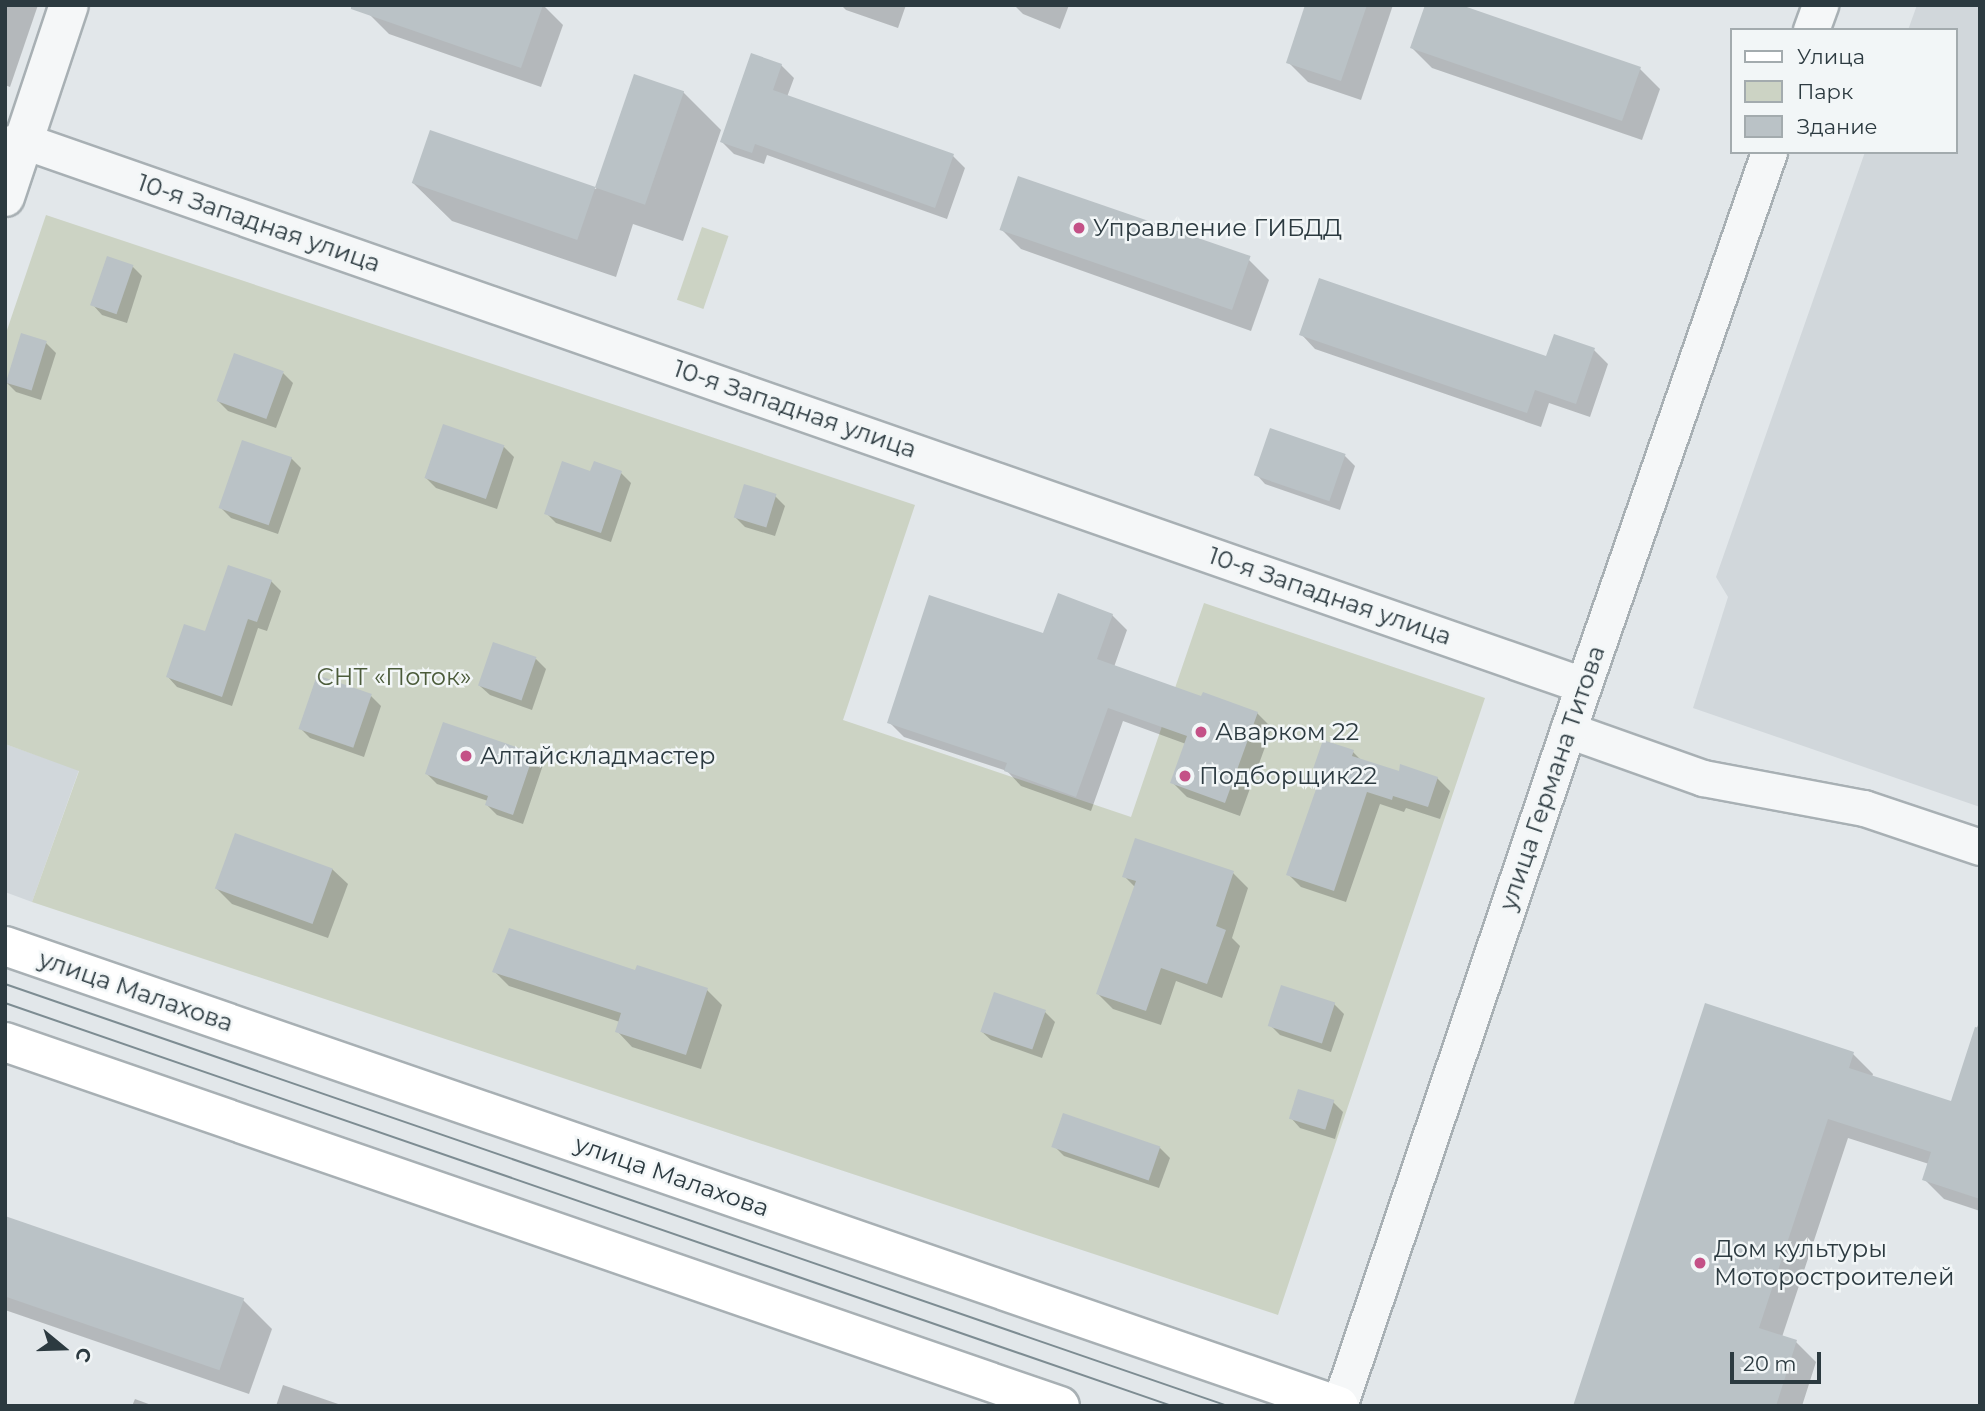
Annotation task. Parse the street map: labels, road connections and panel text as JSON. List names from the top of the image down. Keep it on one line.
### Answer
{"streets":{"main road":["улица Малахова"],"street":["10-я Западная улица","улица Германа Титова"]},"crossings":[["10-я Западная улица","улица Германа Титова"],["улица Германа Титова","улица Малахова"]],"parks":["СНТ «Поток»"],"places":["Управление ГИБДД","Аварком 22","Алтайскладмастер","Подборщик22","Дом культуры Моторостроителей"],"legend":["Улица","Парк","Здание"],"scale_bar":"20 m","north":"right"}
